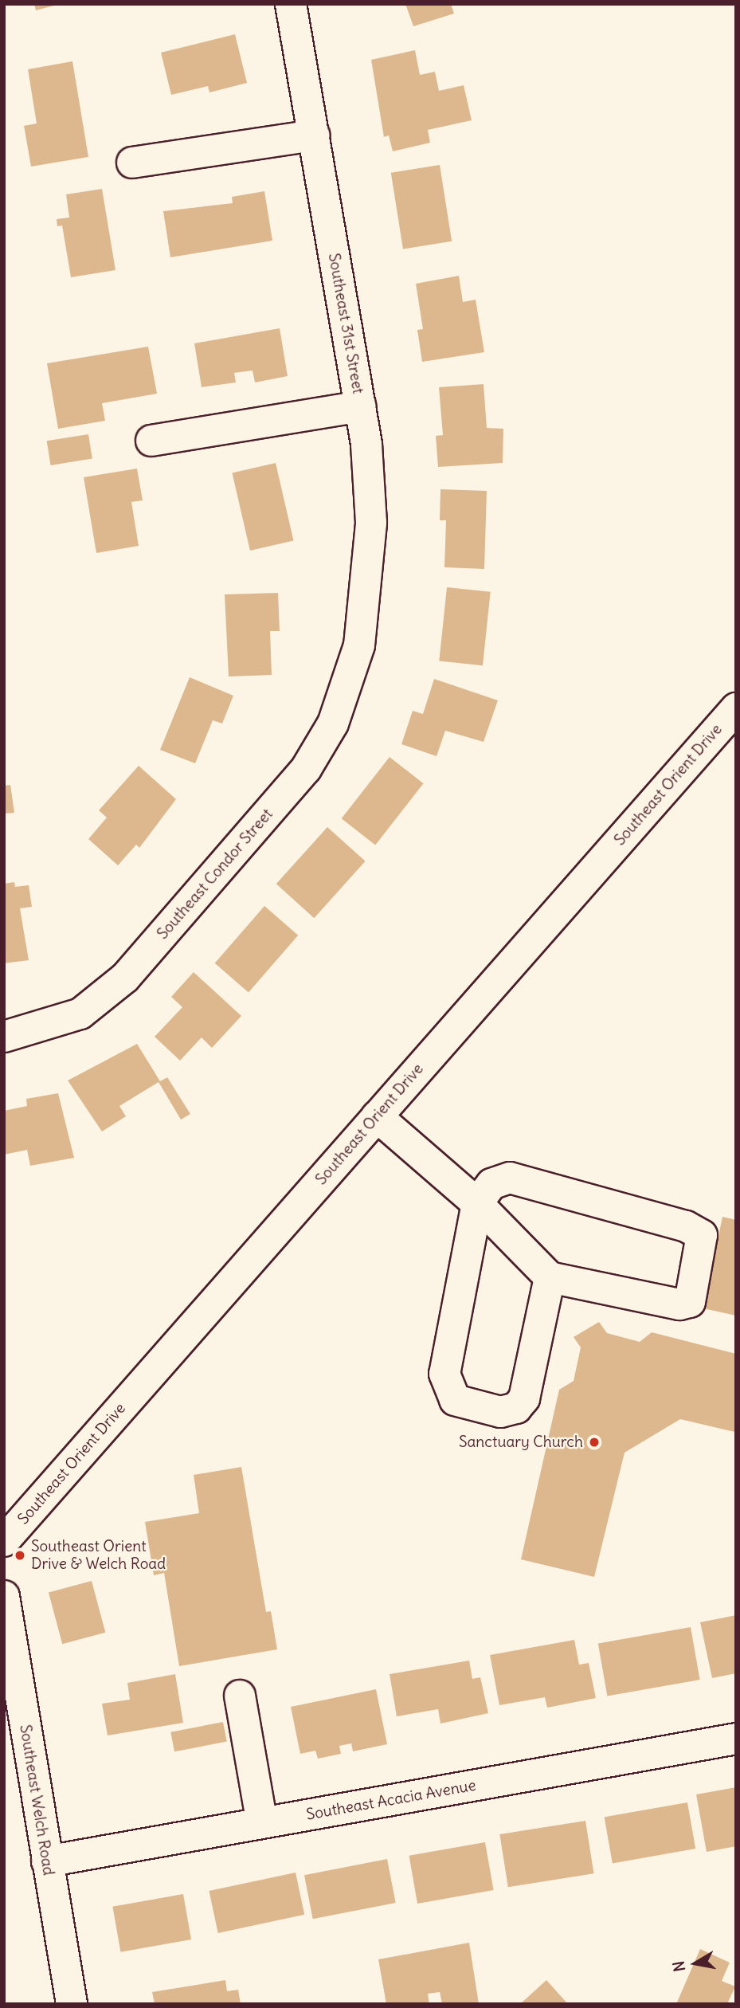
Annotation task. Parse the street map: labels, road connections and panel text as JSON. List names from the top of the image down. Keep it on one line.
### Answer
{"streets":{"street":["Southeast 31st Street","Southeast Orient Drive","Southeast Condor Street","Southeast Welch Road","Southeast Acacia Avenue"]},"crossings":[["Southeast 31st Street","Southeast Condor Street"],["Southeast Welch Road","Southeast Acacia Avenue"]],"places":["Sanctuary Church","Southeast Orient Drive & Welch Road"],"north":"left"}
